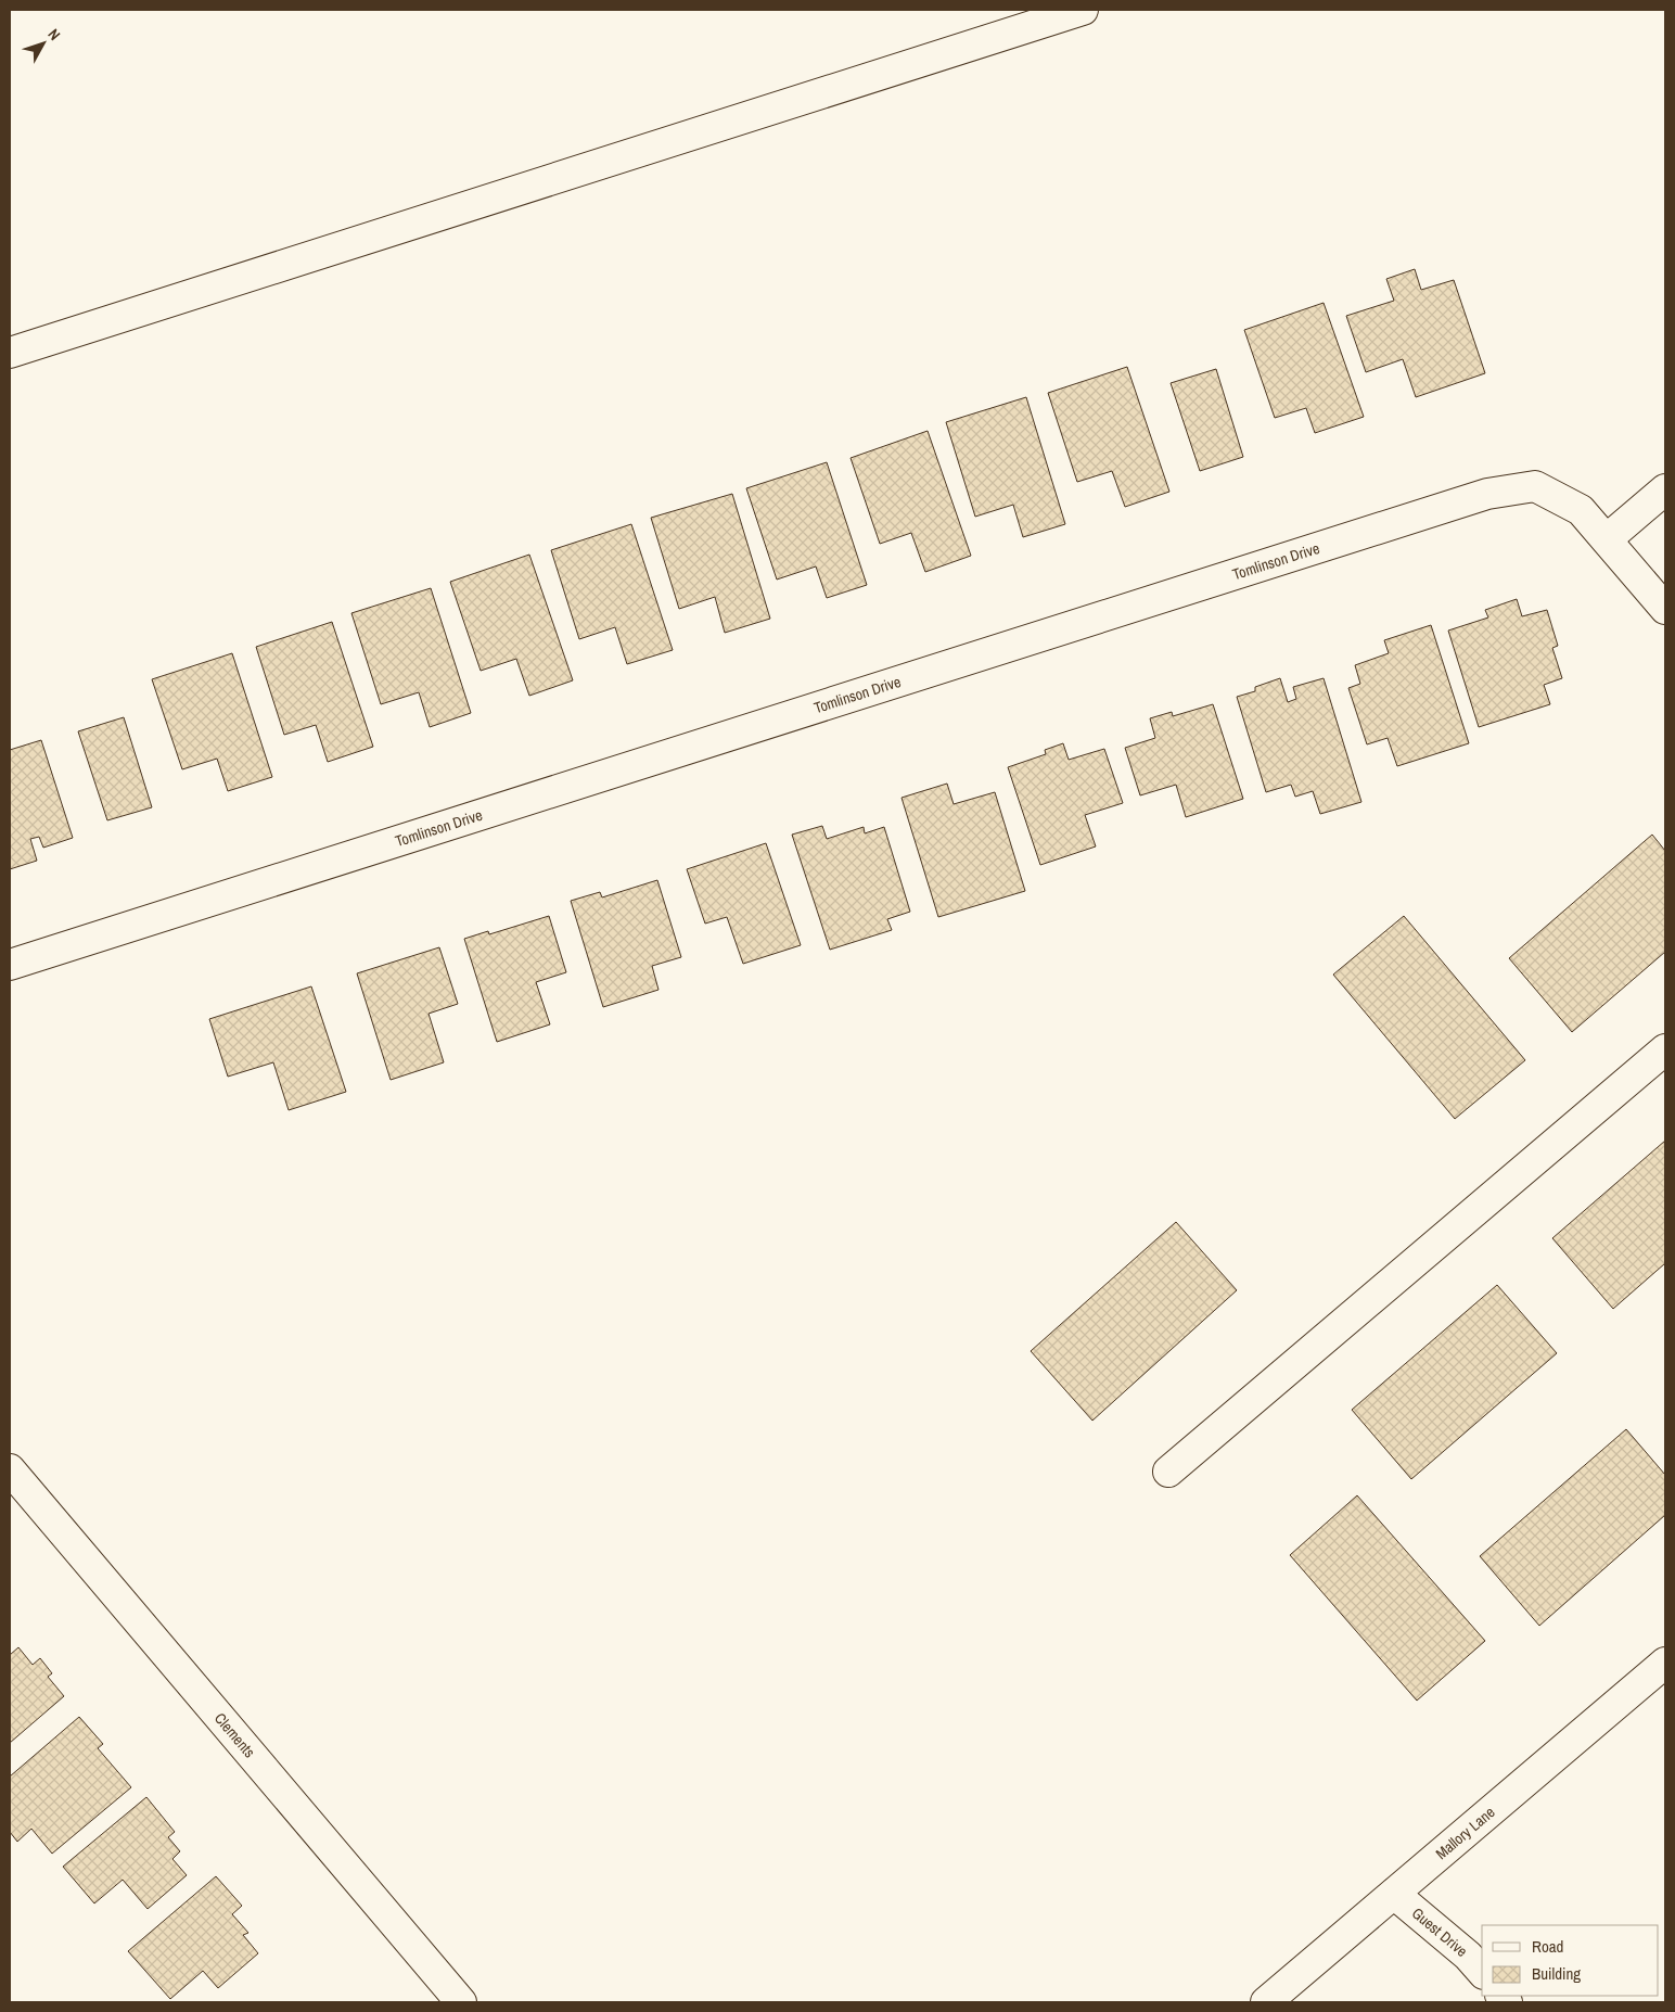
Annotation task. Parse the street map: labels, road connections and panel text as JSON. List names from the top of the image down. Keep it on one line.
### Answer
{"streets":{"main road":["Tomlinson Drive","Clements","Mallory Lane","Guest Drive"]},"crossings":[["Mallory Lane","Guest Drive"]],"legend":["Road","Building"],"north":"top right"}
